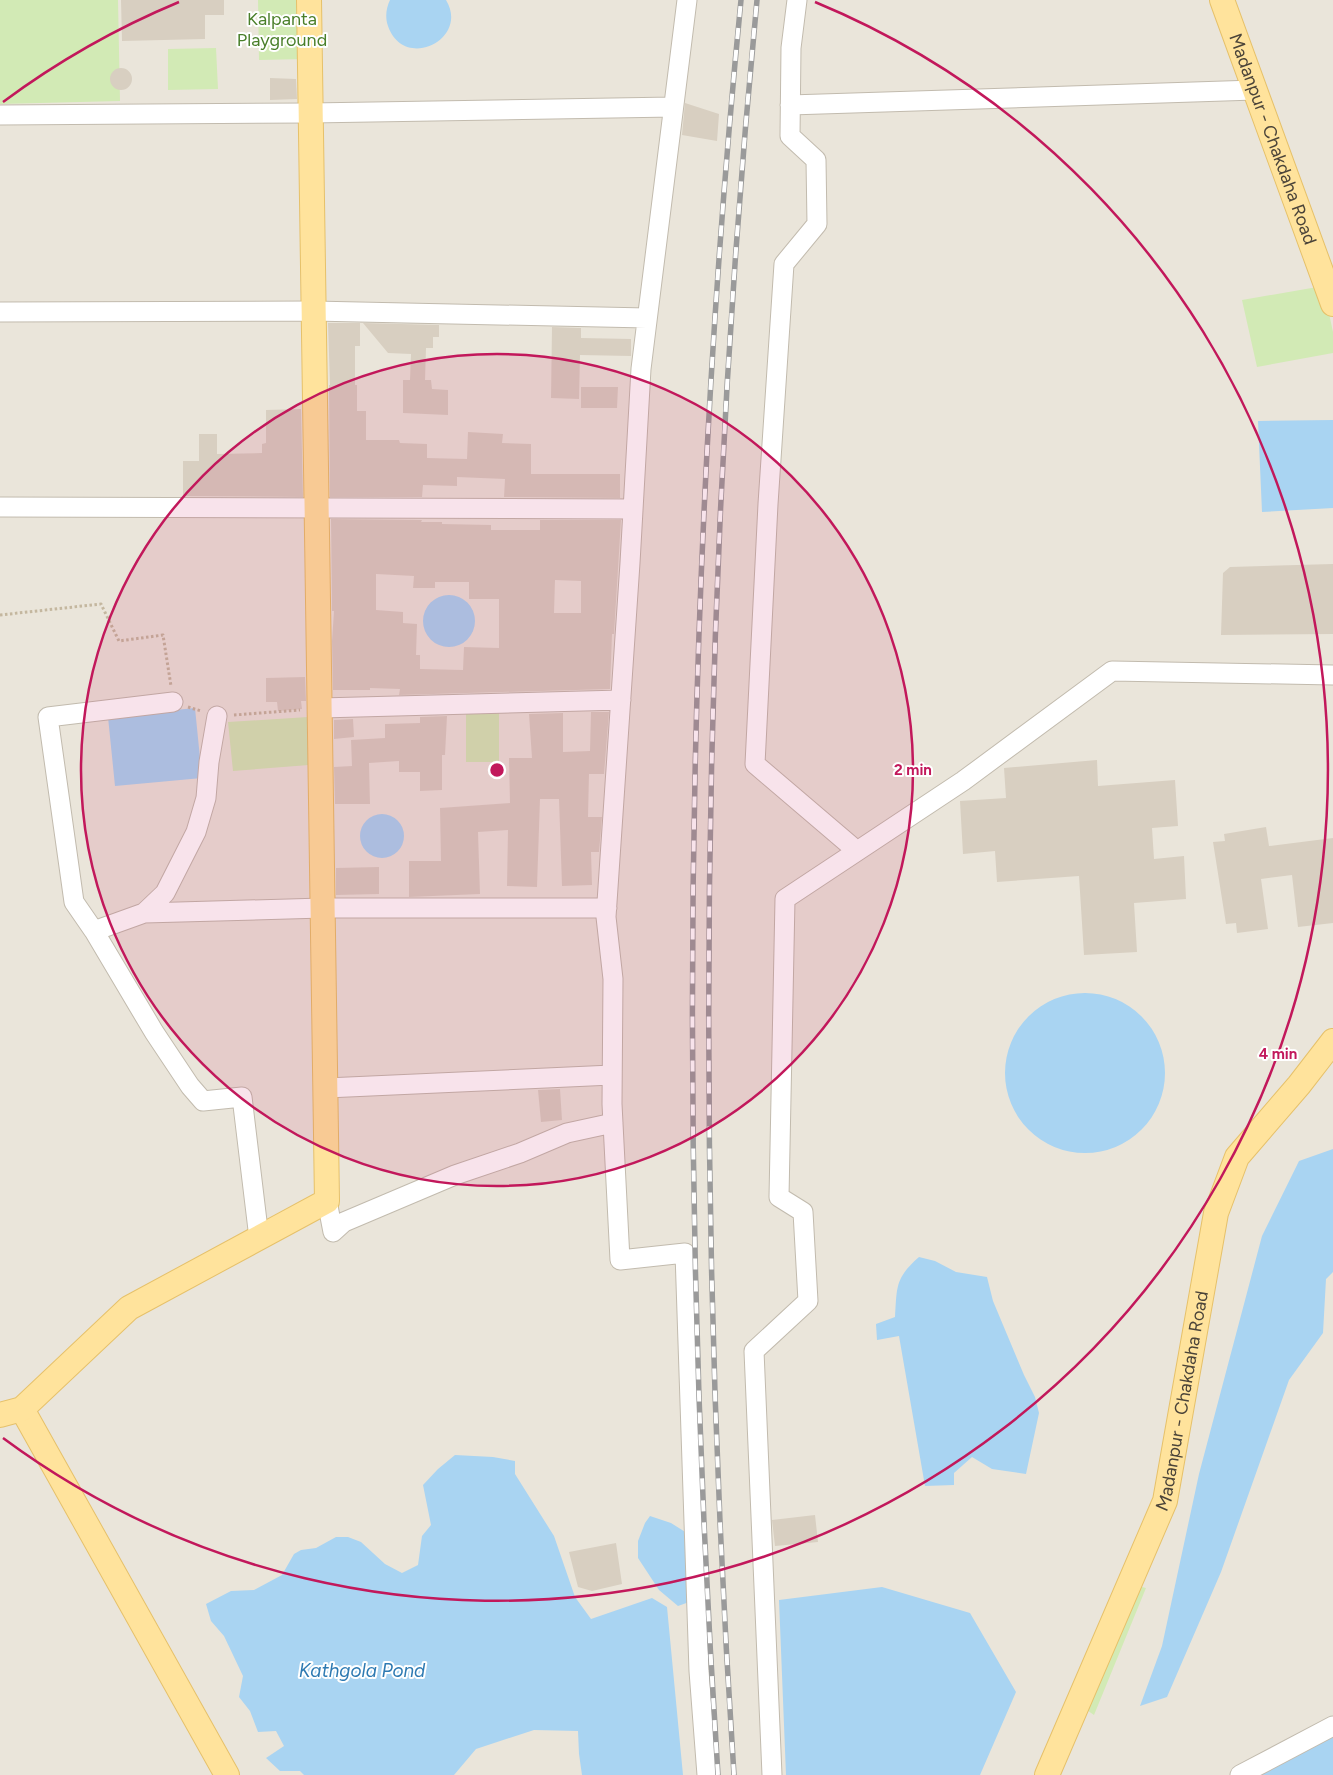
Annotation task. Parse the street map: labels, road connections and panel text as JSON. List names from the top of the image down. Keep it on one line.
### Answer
{"streets":{"main road":["Madanpur - Chakdaha Road"]},"water":["Kathgola Pond"],"parks":["Kalpanta Playground"],"rings":["2 min","4 min"]}
